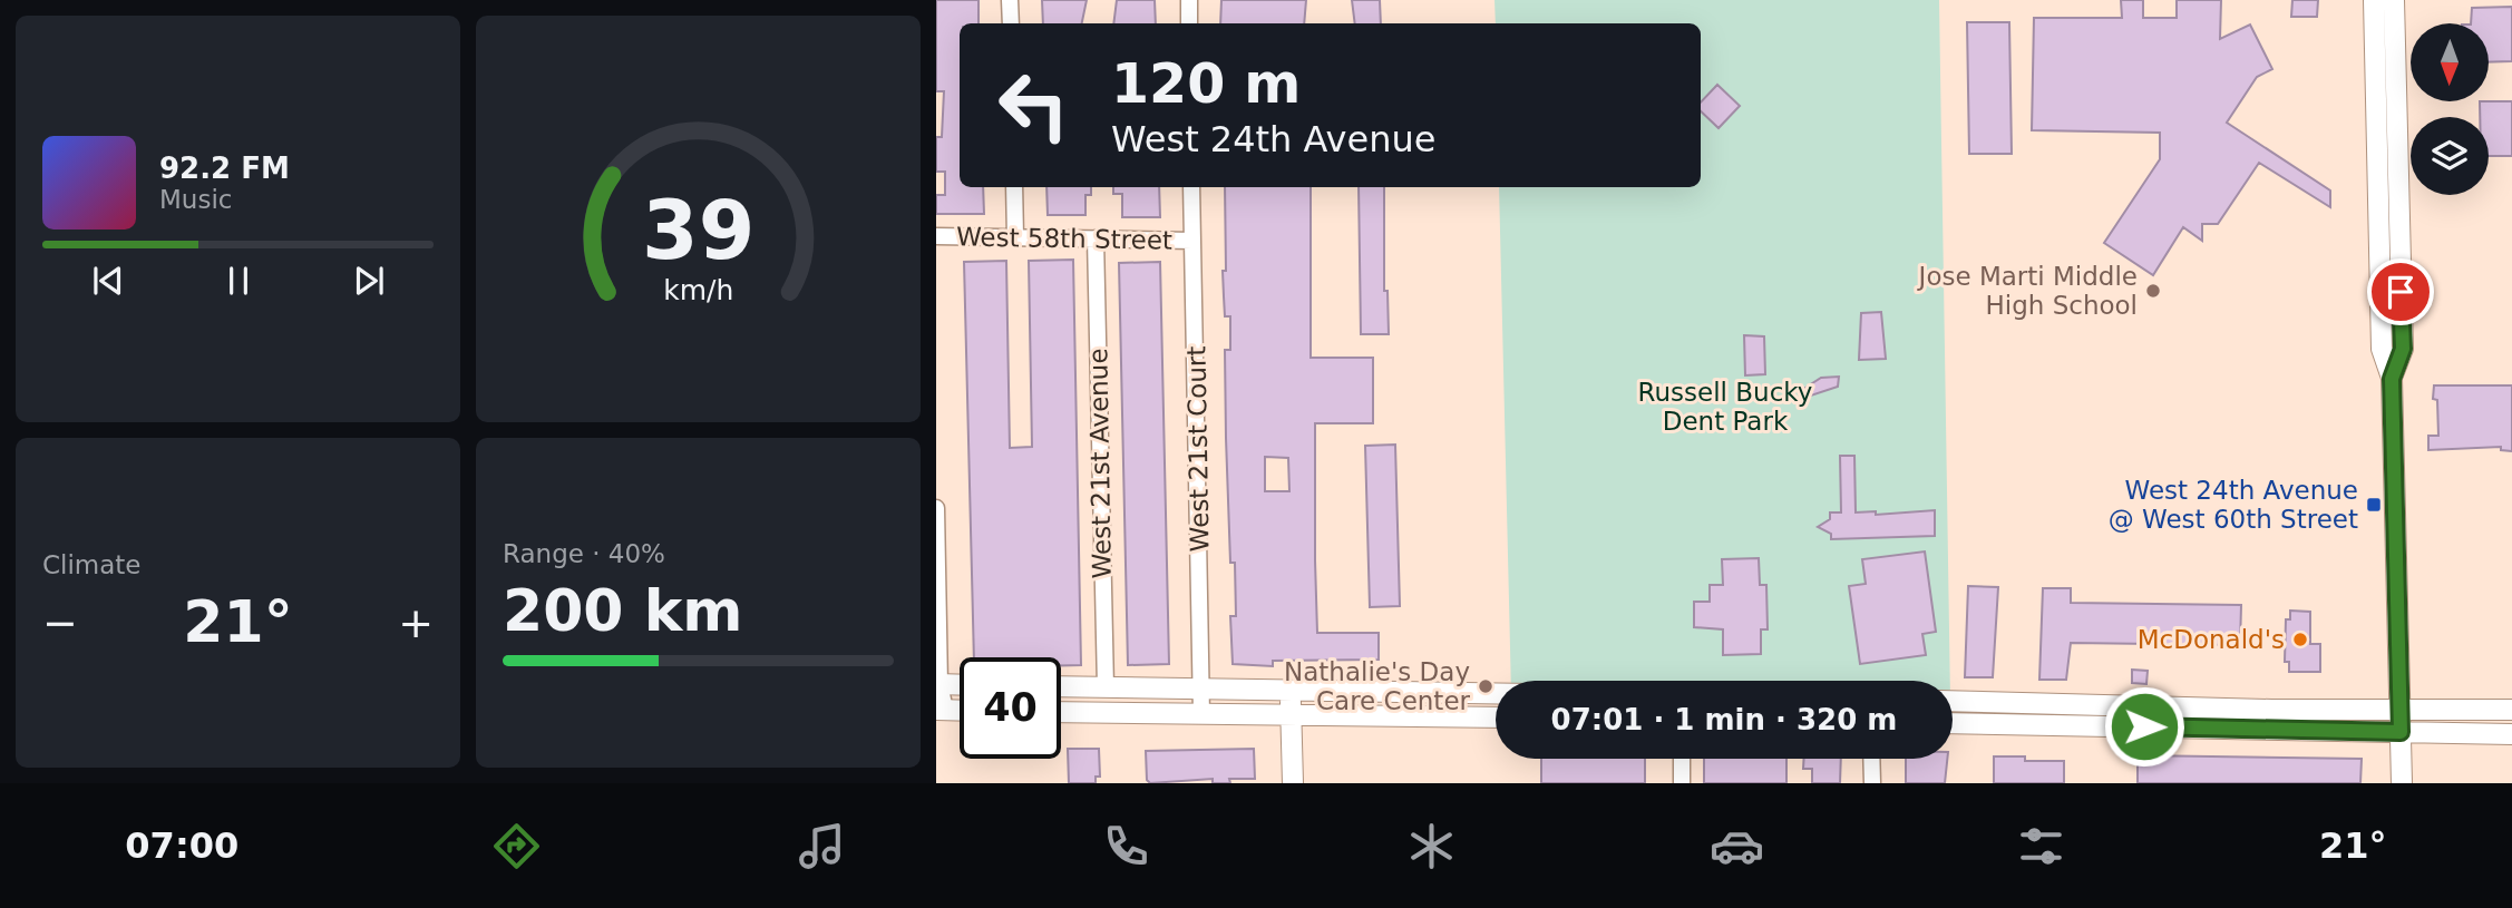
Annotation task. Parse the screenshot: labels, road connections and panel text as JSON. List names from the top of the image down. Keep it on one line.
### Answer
{"streets":{"street":["West 58th Street","West 21st Court","West 21st Avenue"]},"crossings":[["West 58th Street","West 21st Court"],["West 58th Street","West 21st Avenue"]],"parks":["Russell Bucky Dent Park"],"places":{"other":["Jose Marti Middle High School","McDonald's","Nathalie's Day Care Center"],"transit":["West 24th Avenue @ West 60th Street"]},"north":"bottom","page":{"turn":["120 m","West 24th Avenue"],"song":["92.2 FM","Music"],"tile":["Climate",["Range · 40%","200 km"]],"heat":["−","21°","+"],"limit":"40","trip":"07:01 · 1 min · 320 m","tabs":["07:00","21°"],"gauge":["39","km/h"]}}
